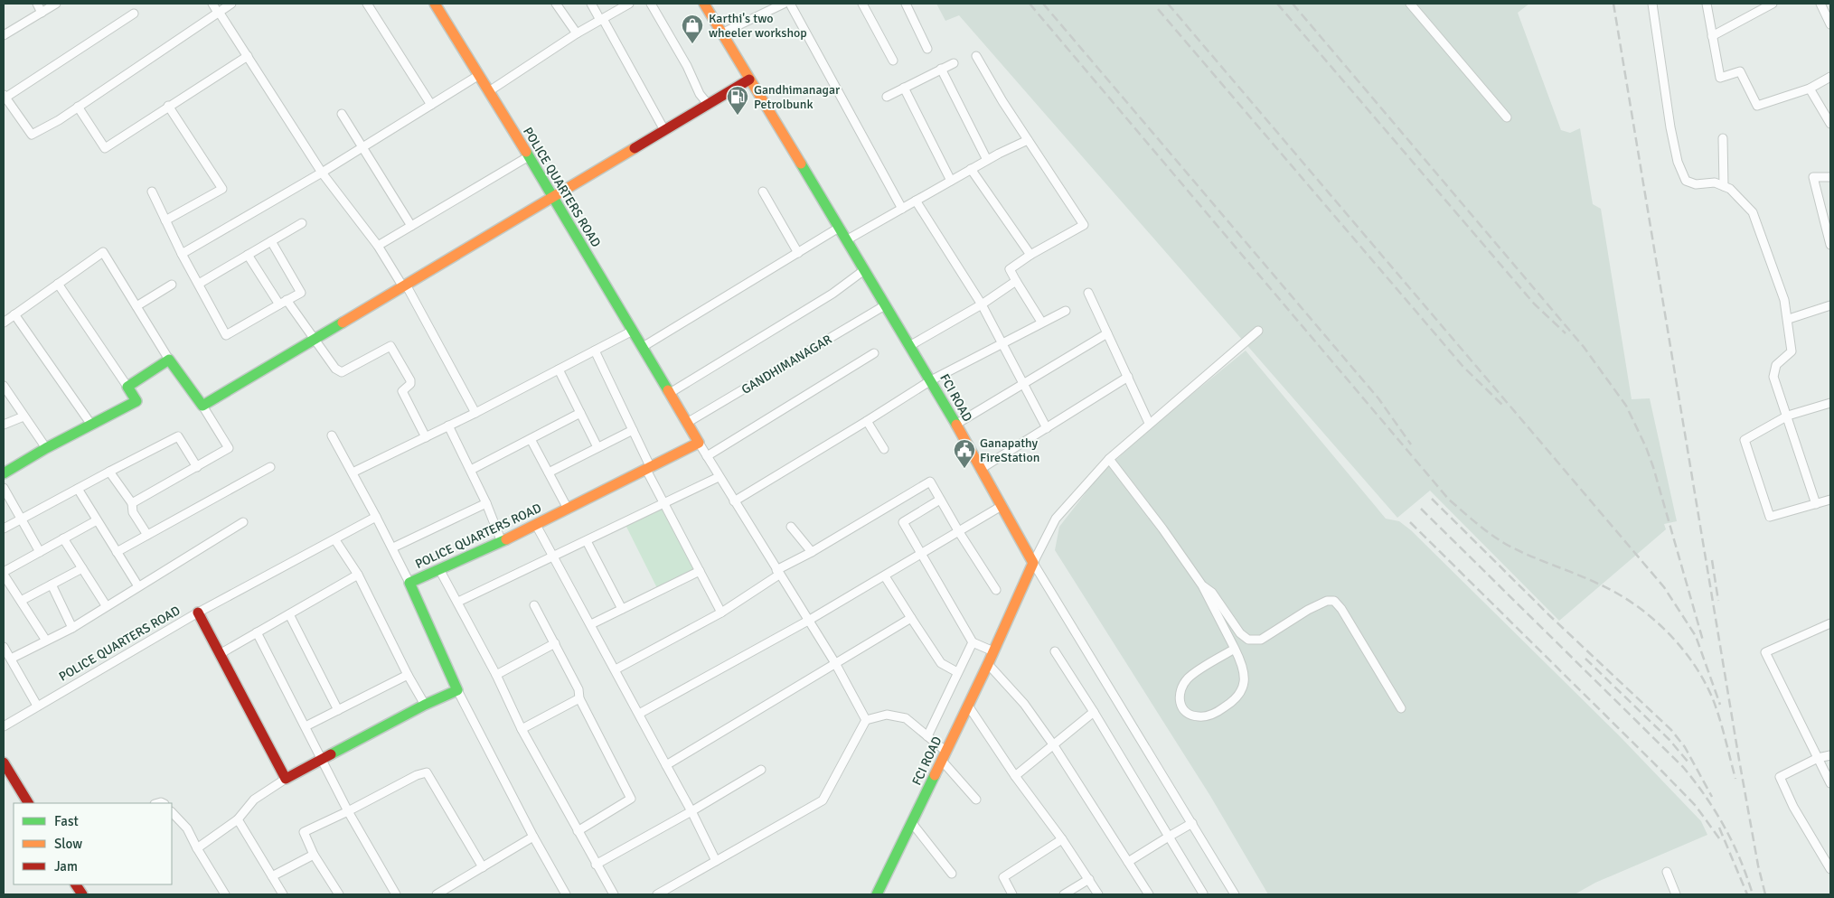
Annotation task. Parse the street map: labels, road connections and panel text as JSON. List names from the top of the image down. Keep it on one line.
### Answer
{"streets":{"street":["POLICE QUARTERS ROAD","GANDHIMANAGAR","FCI ROAD"]},"crossings":[["POLICE QUARTERS ROAD","GANDHIMANAGAR"],["GANDHIMANAGAR","FCI ROAD"]],"places":{"shop":["Karthi's two wheeler workshop"],"fuel station":["Gandhimanagar Petrolbunk"],"public building":["Ganapathy FireStation"]},"legend":["Fast","Slow","Jam"]}
